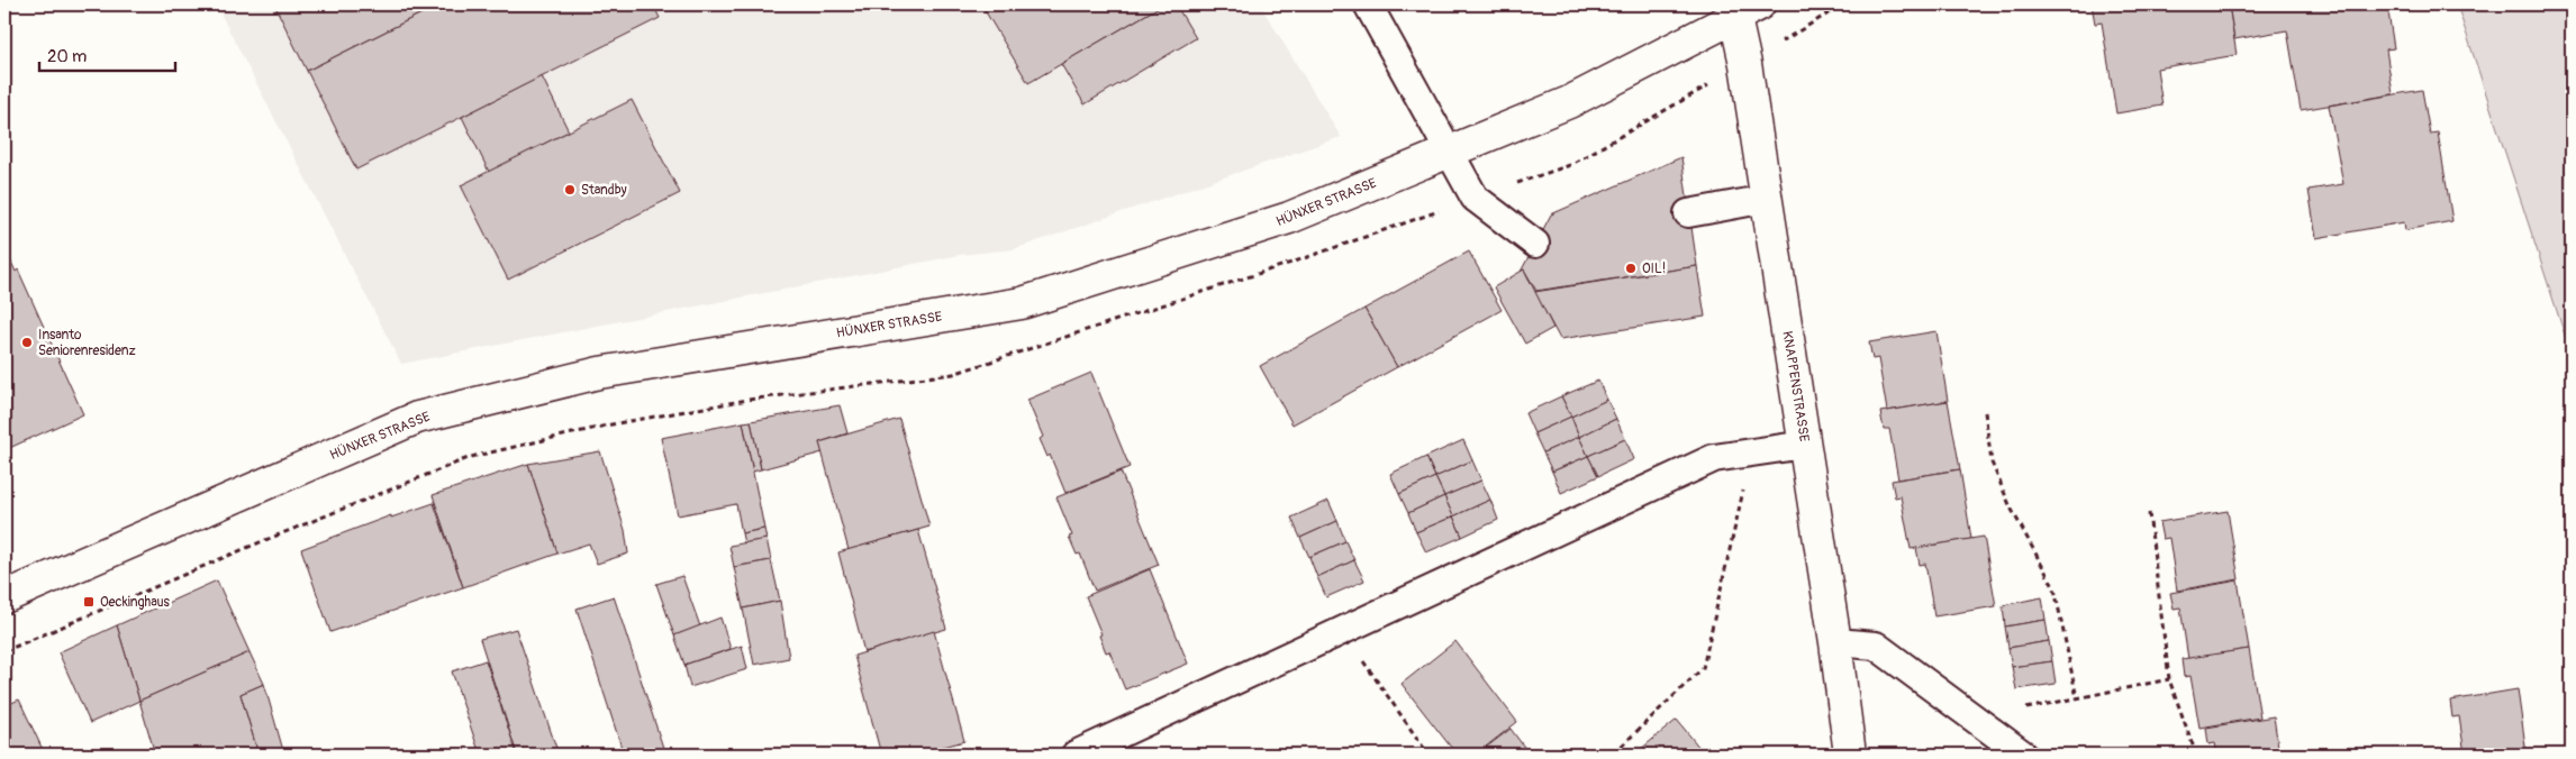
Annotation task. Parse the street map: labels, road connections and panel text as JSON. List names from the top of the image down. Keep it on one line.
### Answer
{"streets":{"main road":["HÜNXER STRASSE","KNAPPENSTRASSE"]},"crossings":[["HÜNXER STRASSE","KNAPPENSTRASSE"]],"places":{"other":["Standby","OIL!","Insanto Seniorenresidenz"],"transit":["Oeckinghaus"]},"scale_bar":"20 m"}
